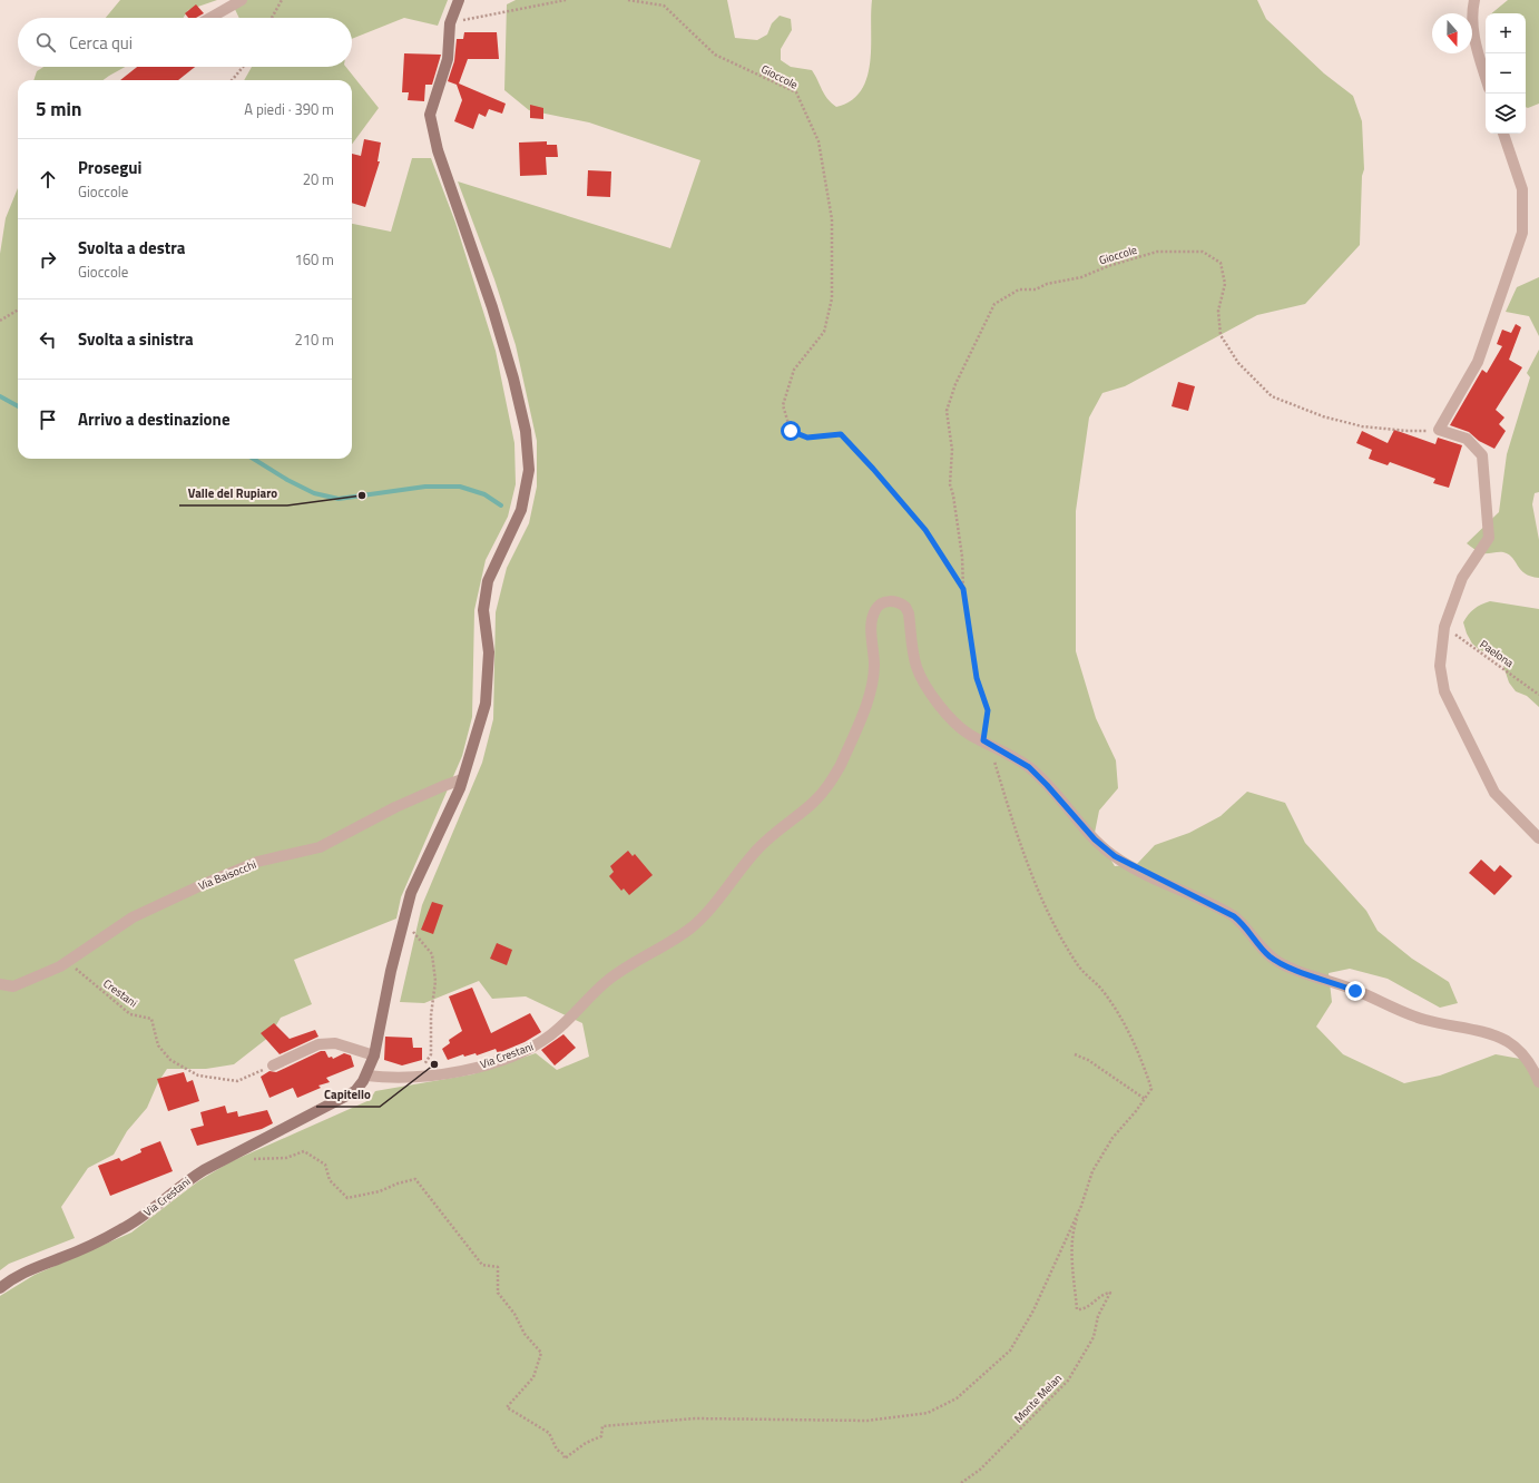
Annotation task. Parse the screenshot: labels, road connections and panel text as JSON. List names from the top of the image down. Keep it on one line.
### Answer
{"streets":{"street":["Via Baisocchi","Via Crestani"],"path":["Gioccole","Paelona","Crestani","Monte Melan"]},"crossings":[["Gioccole","Via Crestani"],["Via Baisocchi","Crestani"],["Via Baisocchi","Via Crestani"]],"places":["Valle del Rupiaro","Capitello"],"north":"bottom","page":{"map_buttons":["+","−"],"search":"Cerca qui","heading":["5 min","A piedi · 390 m"],"list":[["Prosegui","Gioccole","20 m"],["Svolta a destra","Gioccole","160 m"],["Svolta a sinistra","210 m"],"Arrivo a destinazione"]}}
